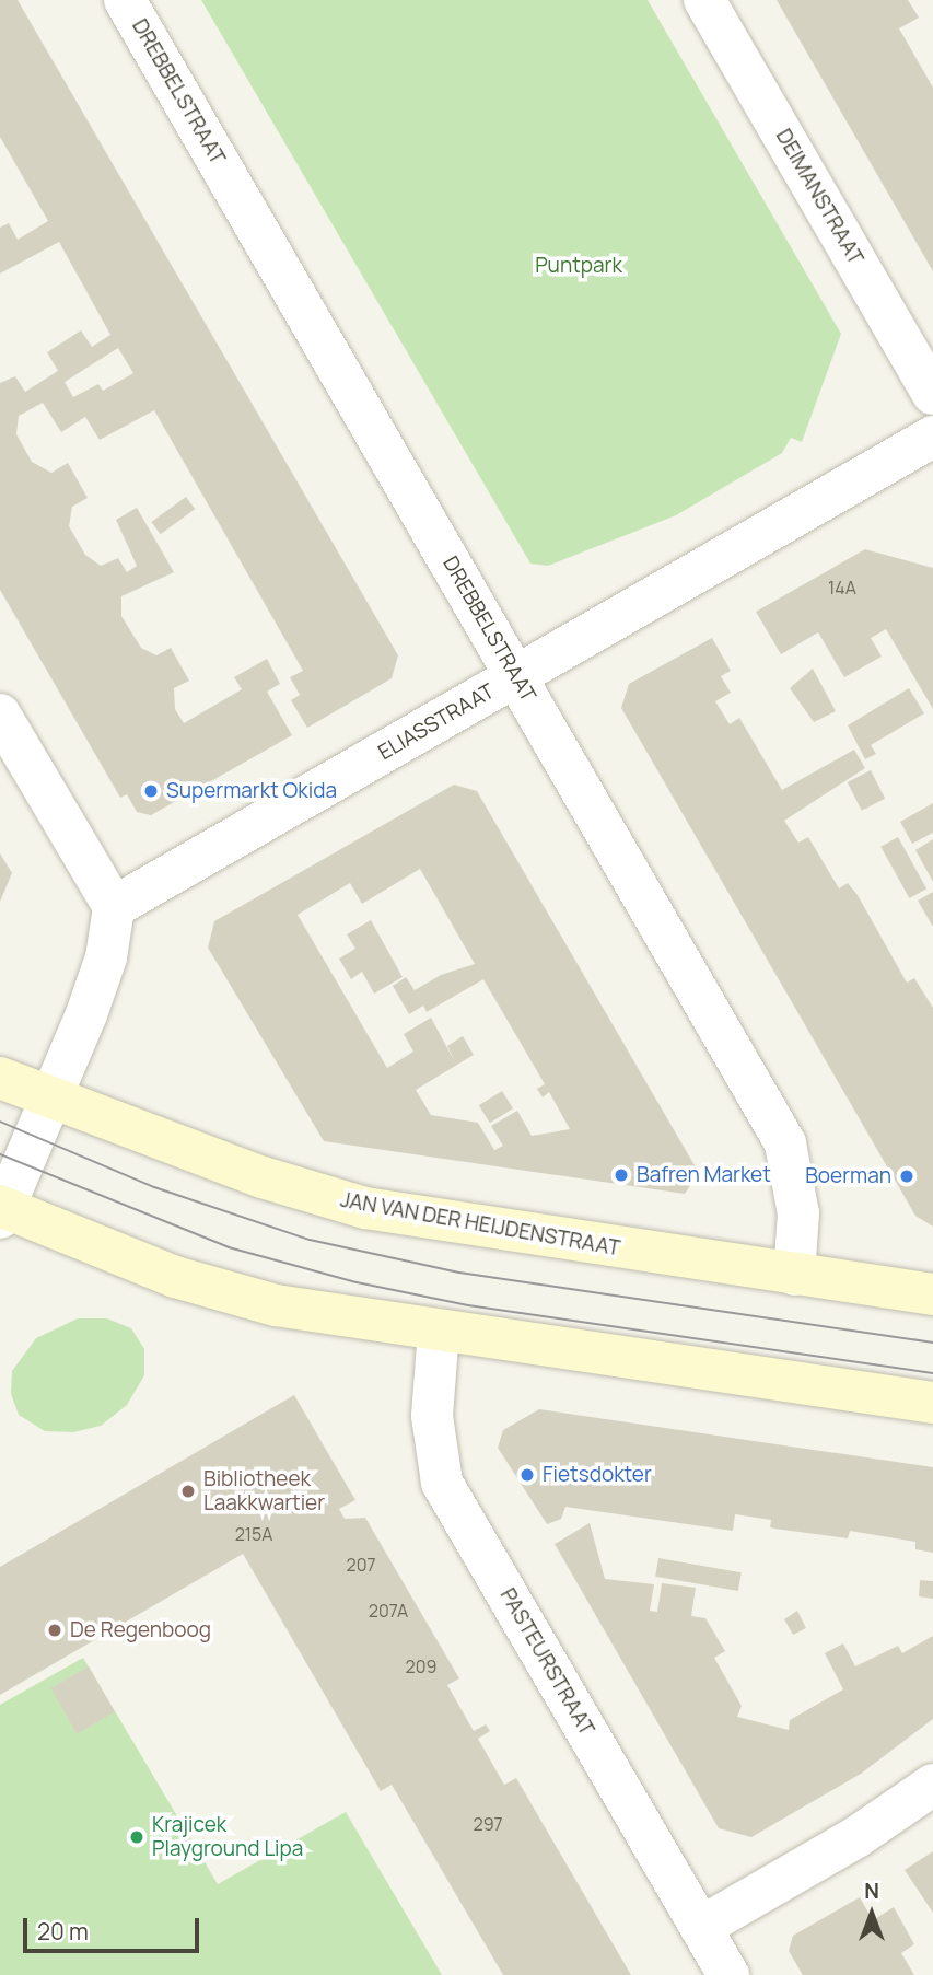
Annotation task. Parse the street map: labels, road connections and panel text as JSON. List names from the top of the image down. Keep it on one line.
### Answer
{"streets":{"street":["DREBBELSTRAAT","DEIMANSTRAAT","ELIASSTRAAT","JAN VAN DER HEIJDENSTRAAT","PASTEURSTRAAT"]},"crossings":[["DREBBELSTRAAT","ELIASSTRAAT"],["DREBBELSTRAAT","JAN VAN DER HEIJDENSTRAAT"]],"parks":["Puntpark"],"places":["Supermarkt Okida","Bafren Market","Boerman","Fietsdokter","Bibliotheek Laakkwartier","De Regenboog","Krajicek Playground Lipa"],"house_numbers":["14A","215A","207","207A","209","297"],"scale_bar":"20 m","north":"top"}
